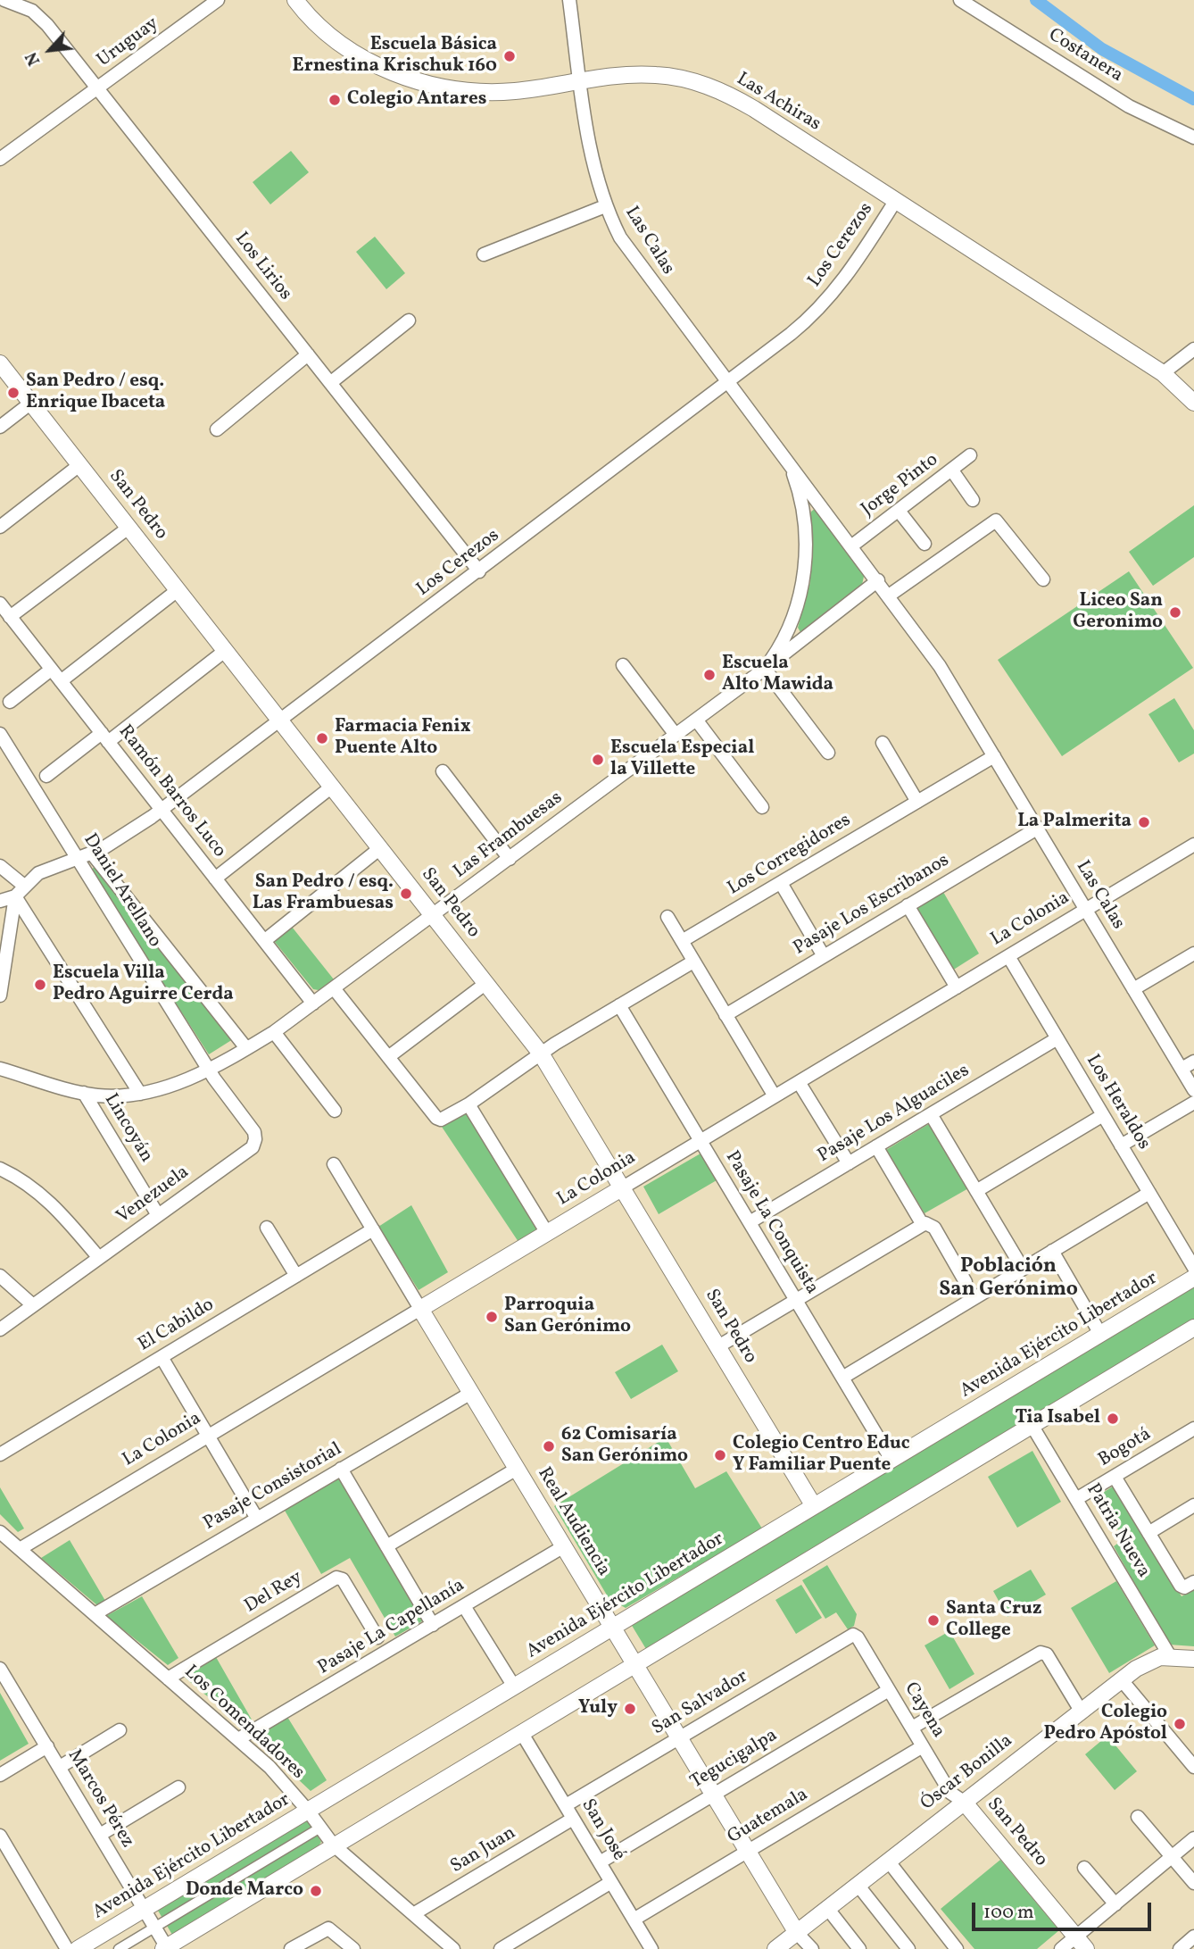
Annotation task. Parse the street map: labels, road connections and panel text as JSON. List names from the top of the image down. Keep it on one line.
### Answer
{"streets":{"street":["Uruguay","Costanera","Las Achiras","Las Calas","Los Cerezos","Los Lirios","Jorge Pinto","San Pedro","Ramón Barros Luco","Las Frambuesas","Los Corregidores","Daniel Arellano","Pasaje Los Escribanos","La Colonia","Los Heraldos","Pasaje Los Alguaciles","Lincoyán","Venezuela","Pasaje La Conquista","El Cabildo","Avenida Ejército Libertador","Bogotá","Pasaje Consistorial","Real Audiencia","Patria Nueva","Del Rey","Pasaje La Capellanía","San Salvador","Cayena","Los Comendadores","Tegucigalpa","Óscar Bonilla","Marcos Pérez","Guatemala","San José","San Juan"]},"crossings":[["Uruguay","Los Lirios"],["Las Achiras","Las Calas"],["Las Achiras","Los Cerezos"],["Las Calas","Los Cerezos"],["Las Calas","Jorge Pinto"],["Las Calas","Las Frambuesas"],["Las Calas","Los Corregidores"],["Las Calas","Pasaje Los Escribanos"],["Las Calas","La Colonia"],["Los Cerezos","Los Lirios"],["Los Cerezos","San Pedro"],["Los Cerezos","Ramón Barros Luco"],["Los Cerezos","Daniel Arellano"],["San Pedro","Las Frambuesas"],["San Pedro","La Colonia"],["San Pedro","Avenida Ejército Libertador"],["San Pedro","Cayena"],["San Pedro","Óscar Bonilla"],["Ramón Barros Luco","Las Frambuesas"],["Las Frambuesas","Daniel Arellano"],["Las Frambuesas","Lincoyán"],["Las Frambuesas","Venezuela"],["Daniel Arellano","Venezuela"],["La Colonia","Los Heraldos"],["La Colonia","Pasaje La Conquista"],["La Colonia","Real Audiencia"],["La Colonia","Los Comendadores"],["Los Heraldos","Pasaje Los Alguaciles"],["Pasaje Los Alguaciles","Pasaje La Conquista"],["Lincoyán","Venezuela"],["Pasaje La Conquista","Avenida Ejército Libertador"],["El Cabildo","Real Audiencia"],["Avenida Ejército Libertador","Real Audiencia"],["Avenida Ejército Libertador","Los Comendadores"],["Avenida Ejército Libertador","Marcos Pérez"],["Bogotá","Patria Nueva"],["Pasaje Consistorial","Real Audiencia"],["Pasaje Consistorial","Los Comendadores"],["Real Audiencia","Pasaje La Capellanía"],["Real Audiencia","San Salvador"],["Real Audiencia","Tegucigalpa"],["Real Audiencia","Óscar Bonilla"],["Real Audiencia","Guatemala"],["Patria Nueva","Óscar Bonilla"],["Del Rey","Los Comendadores"],["Pasaje La Capellanía","Los Comendadores"],["San Salvador","Cayena"],["San Salvador","San José"],["Cayena","Tegucigalpa"],["Cayena","Óscar Bonilla"],["Cayena","Guatemala"],["Los Comendadores","San Juan"],["Tegucigalpa","San José"],["Guatemala","San José"],["San José","San Juan"]],"districts":["Población San Gerónimo"],"places":["Escuela Básica Ernestina Krischuk 160","Colegio Antares","San Pedro / esq. Enrique Ibaceta","Liceo San Geronimo","Escuela Alto Mawida","Farmacia Fenix Puente Alto","Escuela Especial la Villette","La Palmerita","San Pedro / esq. Las Frambuesas","Escuela Villa Pedro Aguirre Cerda","Parroquia San Gerónimo","Tia Isabel","62 Comisaría San Gerónimo","Colegio Centro Educ Y Familiar Puente","Santa Cruz College","Yuly","Colegio Pedro Apóstol","Donde Marco"],"scale_bar":"100 m","north":"bottom left"}
